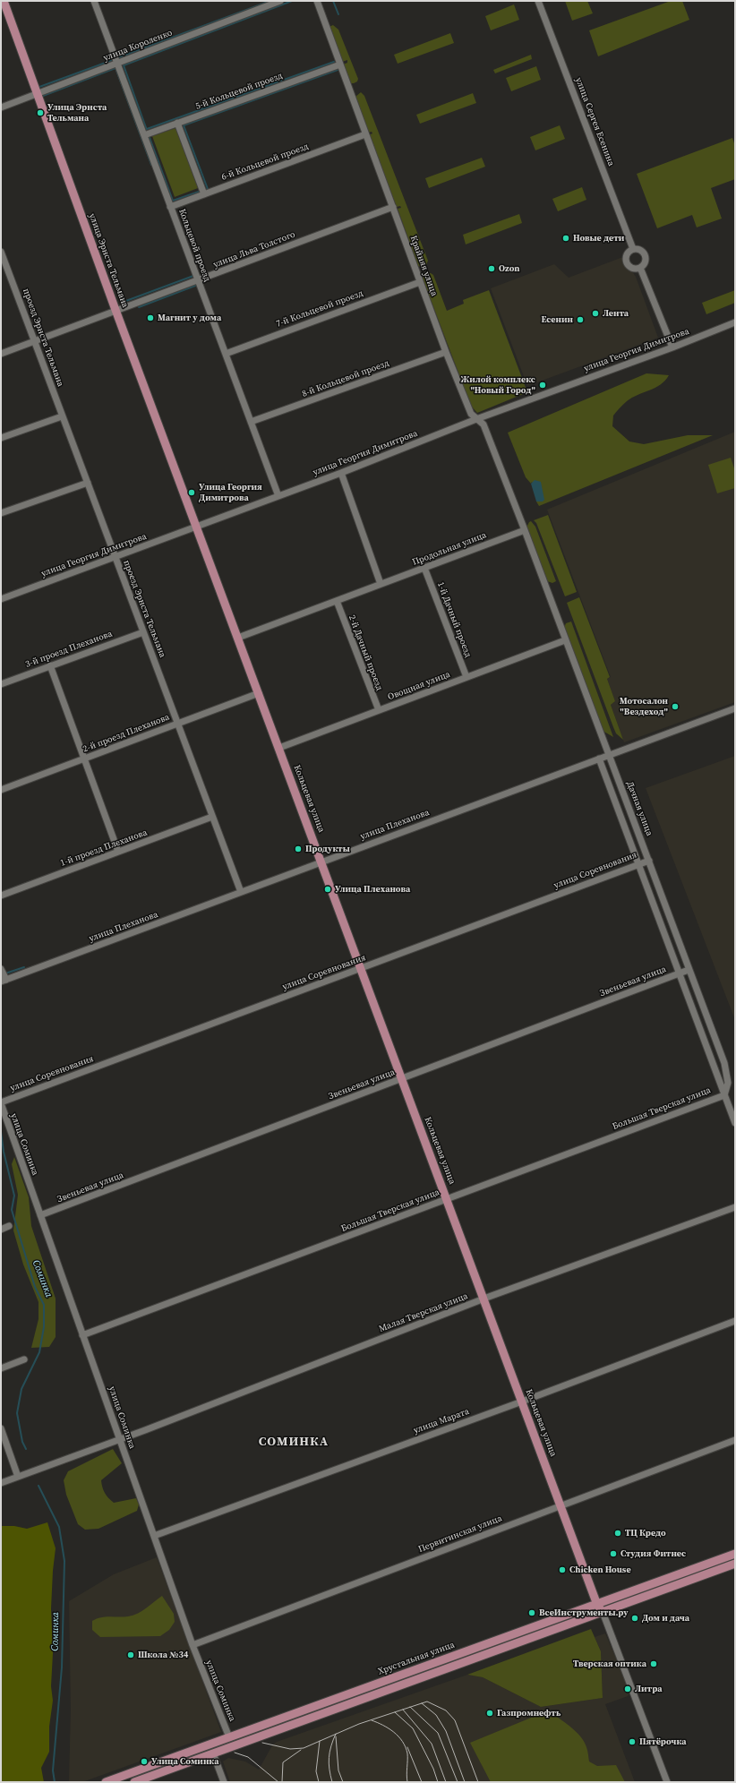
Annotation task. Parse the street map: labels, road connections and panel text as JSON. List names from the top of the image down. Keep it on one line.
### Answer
{"streets":{"main road":["улица Эрнста Тельмана","Кольцевая улица","Хрустальная улица"],"street":["улица Короленко","5-й Кольцевой проезд","улица Сергея Есенина","6-й Кольцевой проезд","Кольцевой проезд","улица Льва Толстого","Крайняя улица","7-й Кольцевой проезд","проезд Эрнста Тельмана","улица Георгия Димитрова","8-й Кольцевой проезд","Продольная улица","1-й Дачный проезд","3-й проезд Плеханова","2-й Дачный проезд","Овощная улица","2-й проезд Плеханова","Дачная улица","улица Плеханова","1-й проезд Плеханова","улица Соревнования","Звеньевая улица","Большая Тверская улица","улица Соминка","Малая Тверская улица","улица Марата","Первитинская улица"]},"crossings":[["улица Короленко","Кольцевой проезд"],["улица Короленко","улица Эрнста Тельмана"],["5-й Кольцевой проезд","Кольцевой проезд"],["5-й Кольцевой проезд","Крайняя улица"],["6-й Кольцевой проезд","Кольцевой проезд"],["6-й Кольцевой проезд","Крайняя улица"],["Кольцевой проезд","улица Льва Толстого"],["Кольцевой проезд","7-й Кольцевой проезд"],["Кольцевой проезд","улица Георгия Димитрова"],["Кольцевой проезд","8-й Кольцевой проезд"],["улица Льва Толстого","улица Эрнста Тельмана"],["улица Льва Толстого","Крайняя улица"],["улица Льва Толстого","проезд Эрнста Тельмана"],["улица Эрнста Тельмана","улица Георгия Димитрова"],["улица Эрнста Тельмана","Кольцевая улица"],["Крайняя улица","7-й Кольцевой проезд"],["Крайняя улица","улица Георгия Димитрова"],["Крайняя улица","8-й Кольцевой проезд"],["Крайняя улица","Продольная улица"],["Крайняя улица","Дачная улица"],["проезд Эрнста Тельмана","улица Георгия Димитрова"],["проезд Эрнста Тельмана","3-й проезд Плеханова"],["проезд Эрнста Тельмана","2-й проезд Плеханова"],["проезд Эрнста Тельмана","улица Плеханова"],["проезд Эрнста Тельмана","1-й проезд Плеханова"],["улица Георгия Димитрова","Кольцевая улица"],["Продольная улица","1-й Дачный проезд"],["Продольная улица","2-й Дачный проезд"],["Продольная улица","Кольцевая улица"],["Продольная улица","Дачная улица"],["1-й Дачный проезд","Овощная улица"],["2-й Дачный проезд","Овощная улица"],["Овощная улица","Кольцевая улица"],["Овощная улица","Дачная улица"],["2-й проезд Плеханова","Кольцевая улица"],["Кольцевая улица","улица Плеханова"],["Кольцевая улица","улица Соревнования"],["Кольцевая улица","Звеньевая улица"],["Кольцевая улица","Большая Тверская улица"],["Кольцевая улица","Малая Тверская улица"],["Кольцевая улица","улица Марата"],["Кольцевая улица","Первитинская улица"],["Кольцевая улица","Хрустальная улица"],["Дачная улица","улица Плеханова"],["Дачная улица","улица Соревнования"],["Дачная улица","Звеньевая улица"],["Дачная улица","Большая Тверская улица"],["улица Соревнования","улица Соминка"],["Звеньевая улица","улица Соминка"],["Большая Тверская улица","улица Соминка"],["улица Соминка","Малая Тверская улица"],["улица Соминка","улица Марата"],["улица Соминка","Первитинская улица"],["улица Соминка","Хрустальная улица"]],"districts":["СОМИНКА"],"water":["Соминка"],"places":["Улица Эрнста Тельмана","Новые дети","Ozon","Лента","Магнит у дома","Есенин","Жилой комплекс \"Новый Город\"","Улица Георгия Димитрова","Мотосалон \"Вездеход\"","Продукты","Улица Плеханова","ТЦ Кредо","Студия Фитнес","Chicken House","ВсеИнструменты.ру","Дом и дача","Школа №34","Тверская оптика","Литра","Газпромнефть","Пятёрочка","Улица Соминка"]}
